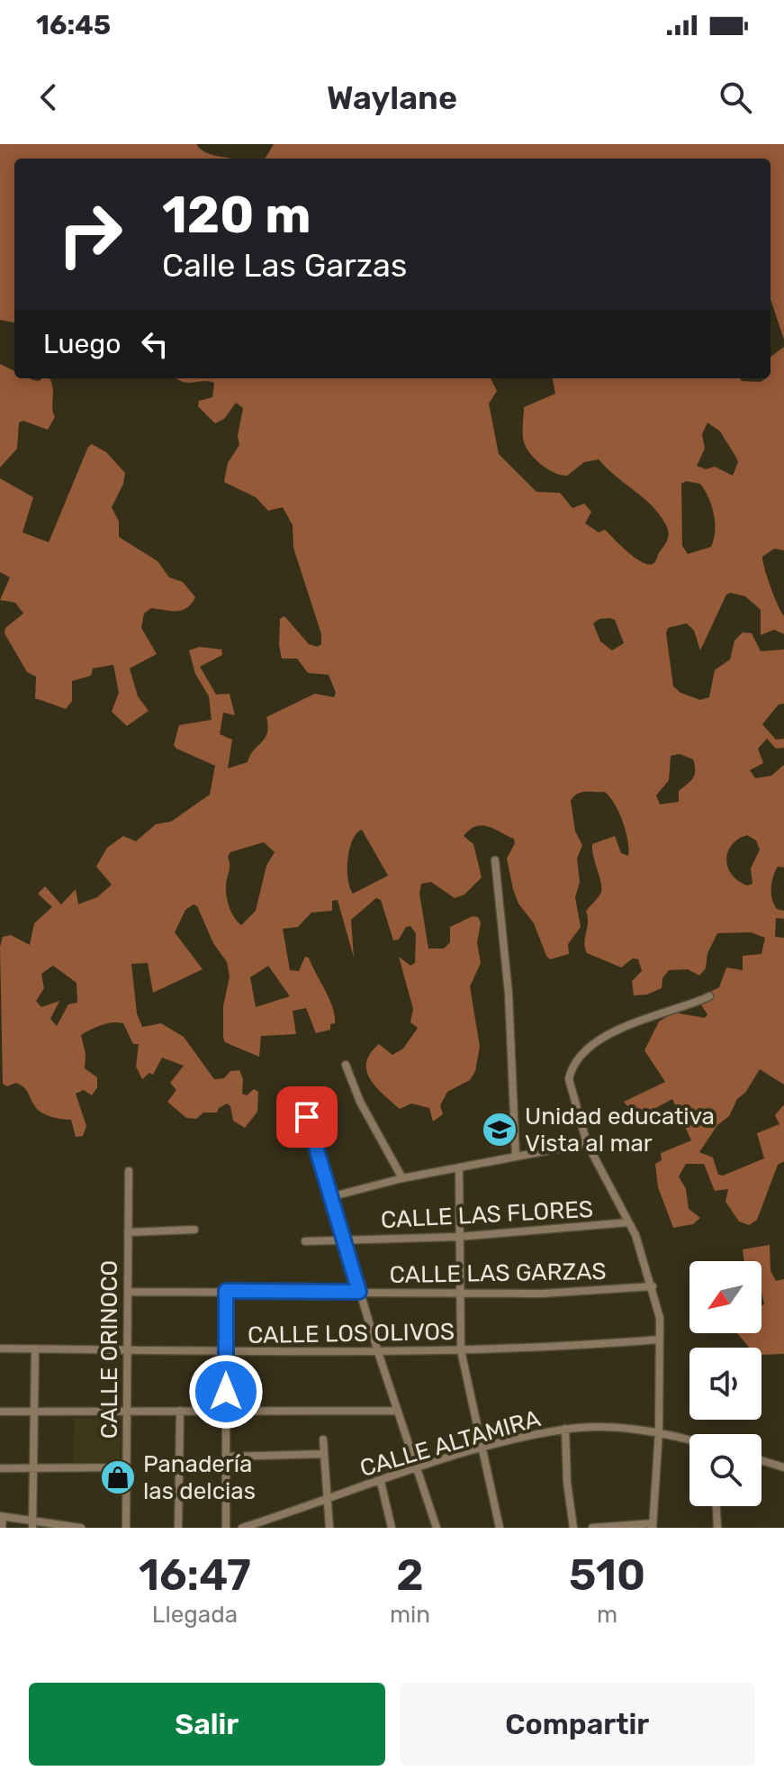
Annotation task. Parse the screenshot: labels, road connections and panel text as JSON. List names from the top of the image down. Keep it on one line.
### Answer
{"streets":{"street":["CALLE LAS FLORES","CALLE LAS GARZAS","CALLE LOS OLIVOS","CALLE ORINOCO","CALLE ALTAMIRA"]},"crossings":[["CALLE LAS GARZAS","CALLE ORINOCO"],["CALLE LOS OLIVOS","CALLE ORINOCO"]],"places":{"school or university":["Unidad educativa Vista al mar"],"shop":["Panadería las delcias"]},"north":"bottom left","page":{"status":"16:45","header":"Waylane","turn":["120 m","Calle Las Garzas"],"then":"Luego","eta":["16:47","Llegada","2","min","510","m"],"buttons":["Salir","Compartir"]}}
